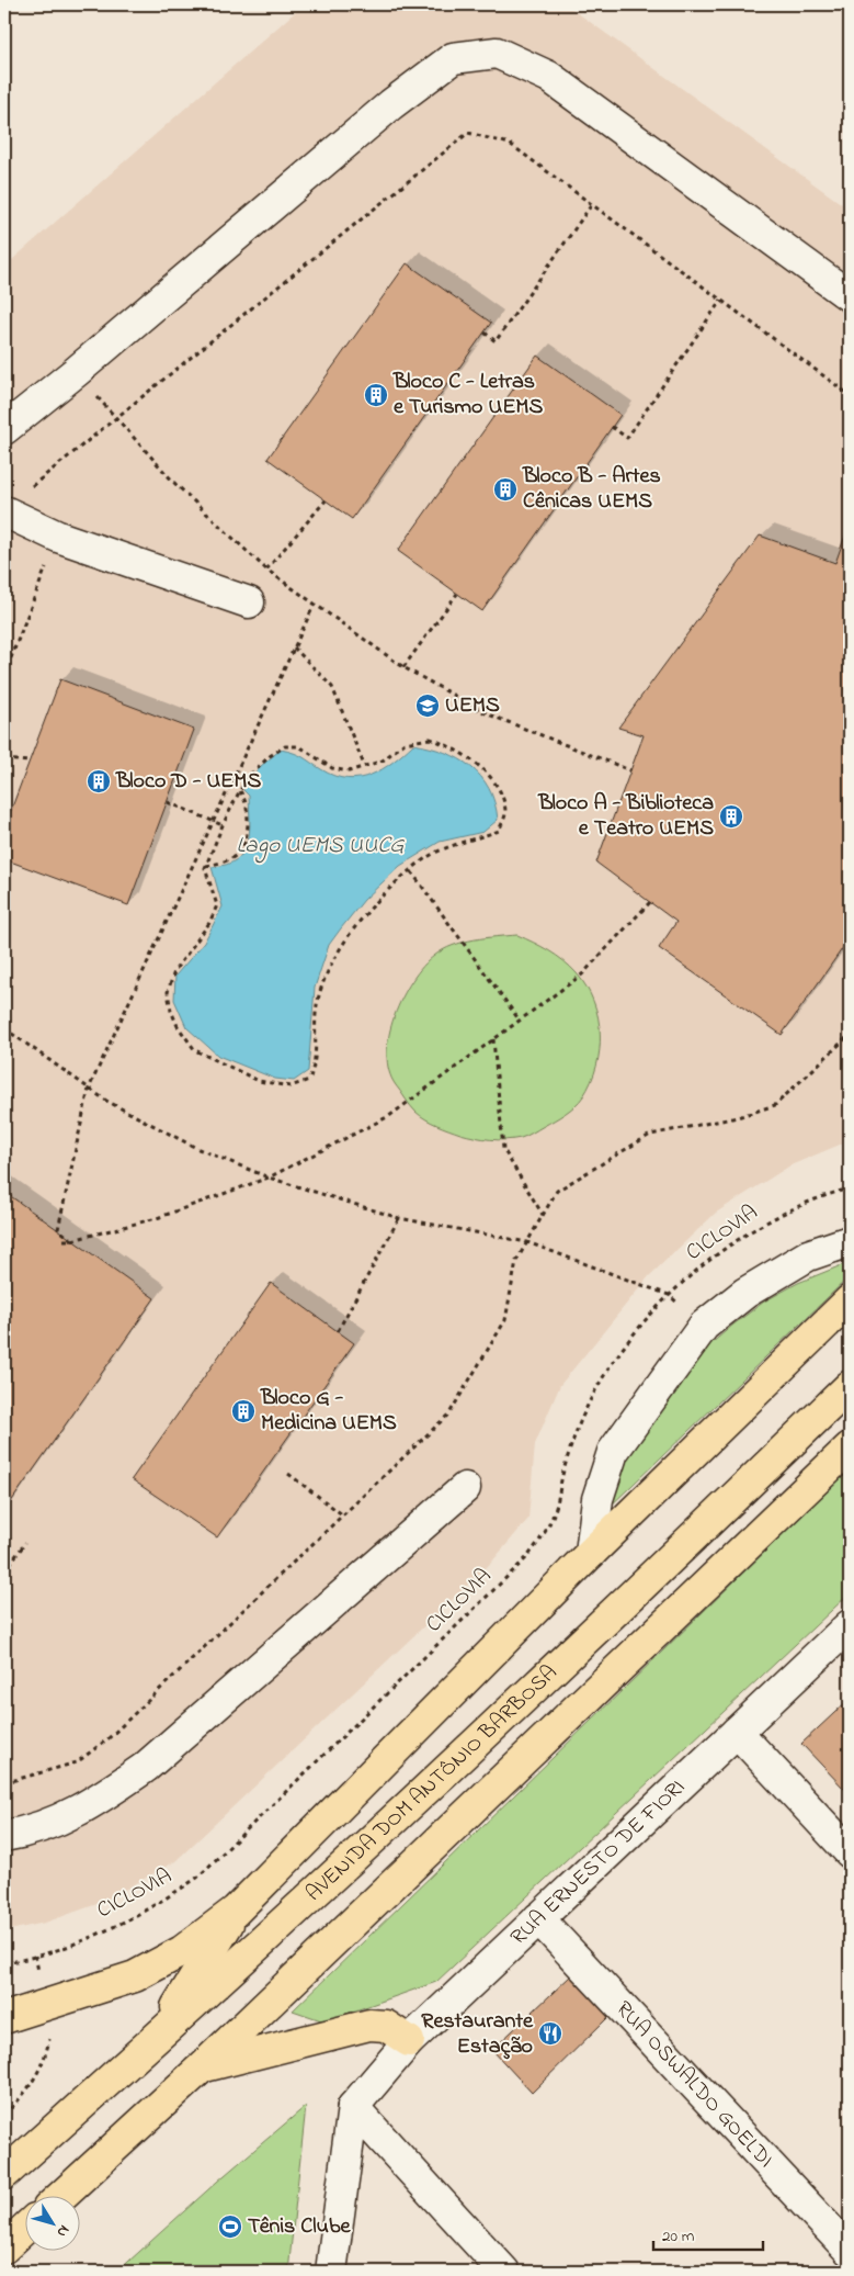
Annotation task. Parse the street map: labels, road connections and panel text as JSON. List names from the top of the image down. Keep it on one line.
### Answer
{"streets":{"main road":["AVENIDA DOM ANTÔNIO BARBOSA"],"street":["RUA ERNESTO DE FIORI","RUA OSWALDO GOELDI"],"path":["CICLOVIA"]},"crossings":[["RUA ERNESTO DE FIORI","RUA OSWALDO GOELDI"]],"water":["Lago UEMS UUCG"],"places":{"building":["Bloco C - Letras e Turismo UEMS","Bloco B - Artes Cênicas UEMS","Bloco D - UEMS","Bloco A - Biblioteca e Teatro UEMS","Bloco G - Medicina UEMS"],"school or university":["UEMS"],"restaurant":["Restaurante Estação"],"sports":["Tênis Clube"]},"scale_bar":"20 m","north":"bottom right"}
